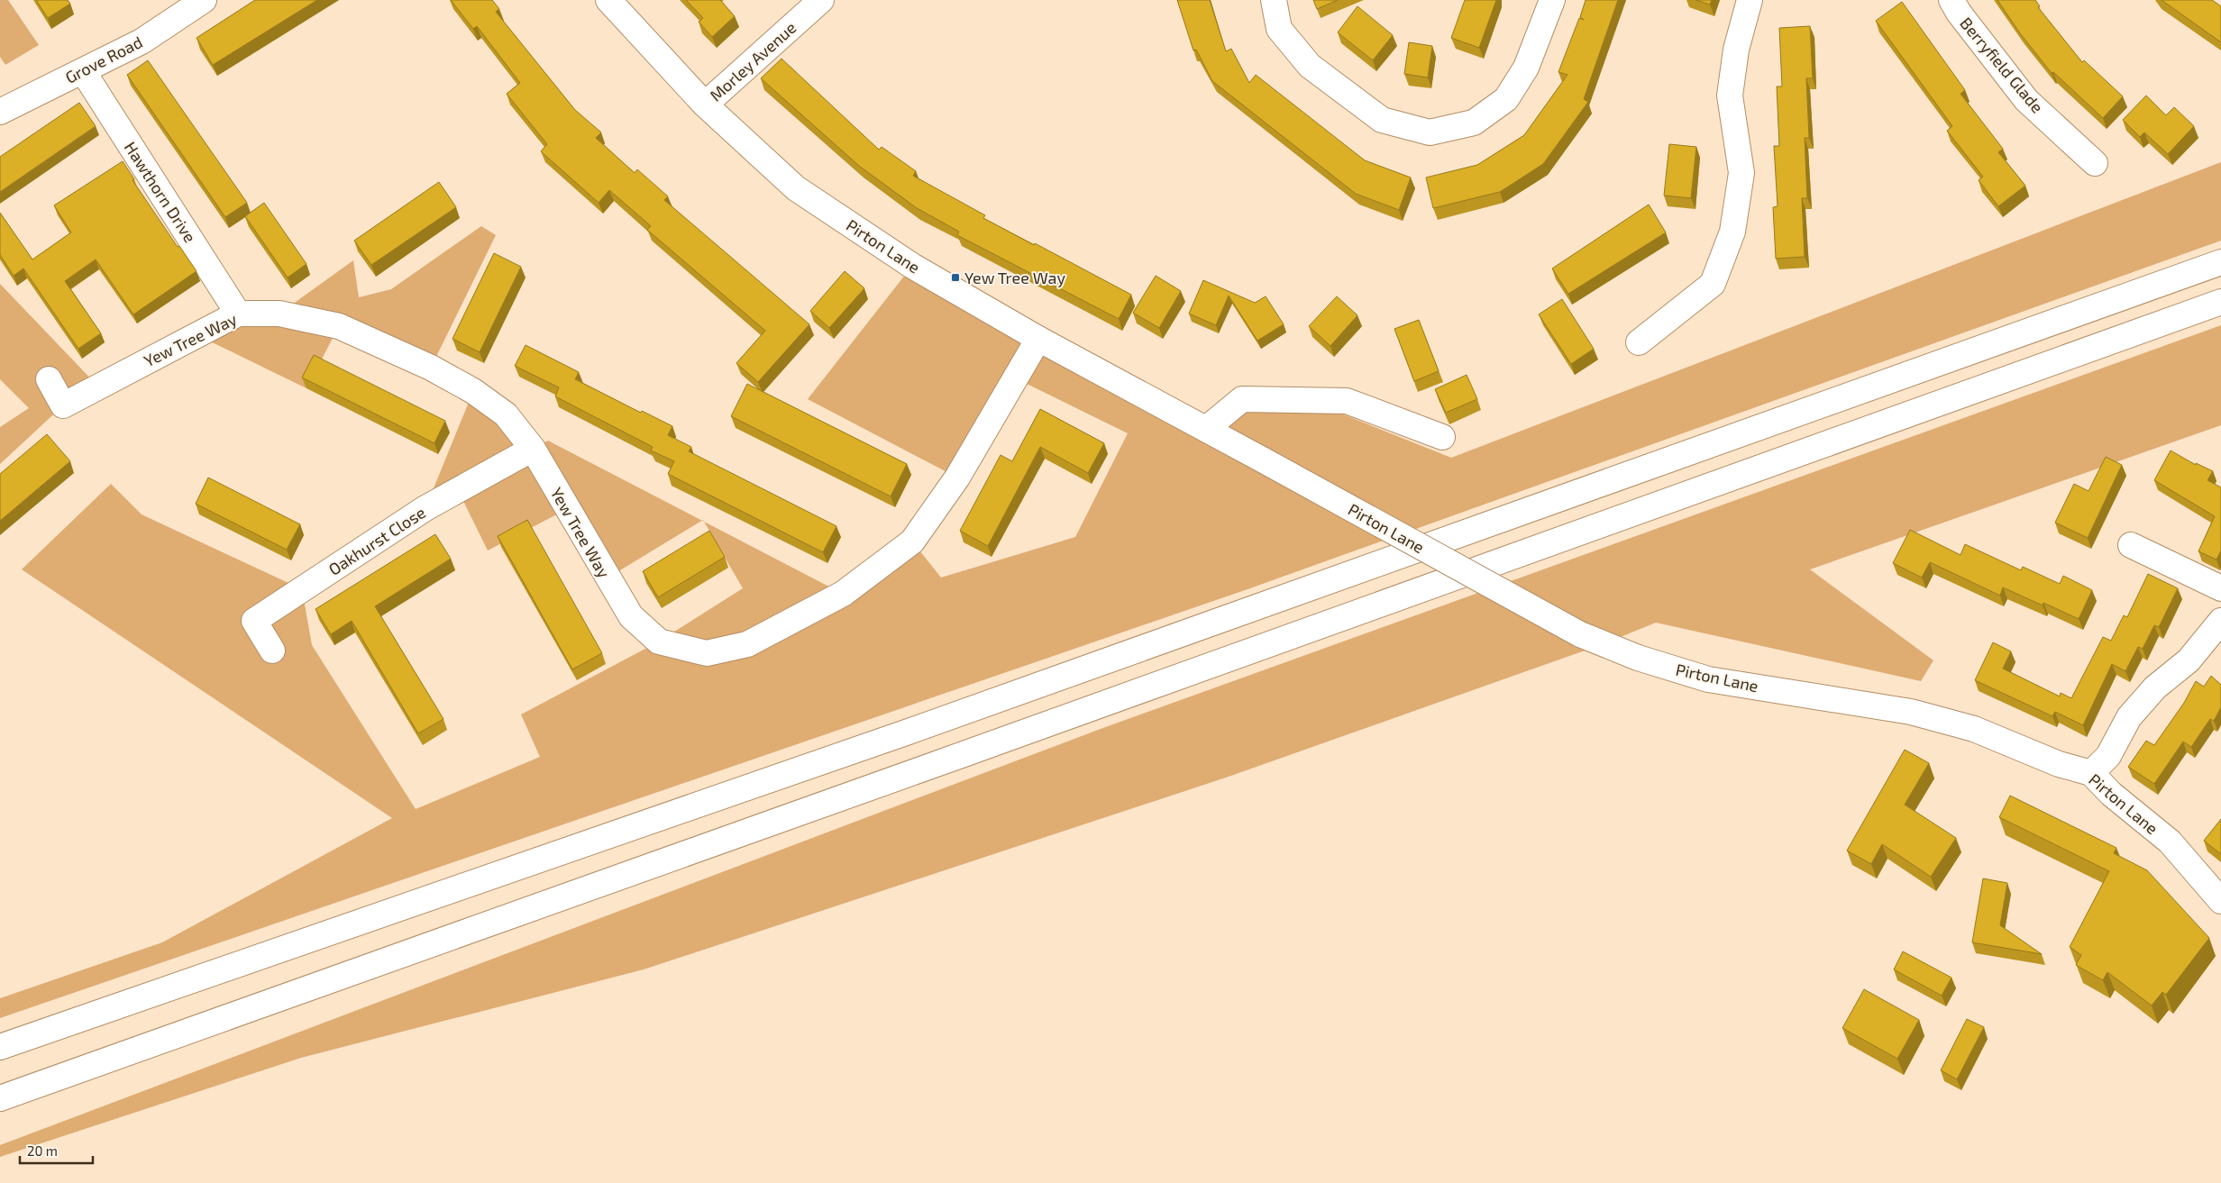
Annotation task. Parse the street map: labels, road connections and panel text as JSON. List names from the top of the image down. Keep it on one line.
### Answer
{"streets":{"main road":["Grove Road","Morley Avenue","Berryfield Glade","Hawthorn Drive","Pirton Lane","Yew Tree Way","Oakhurst Close"]},"crossings":[["Grove Road","Hawthorn Drive"],["Morley Avenue","Pirton Lane"],["Hawthorn Drive","Yew Tree Way"],["Pirton Lane","Yew Tree Way"],["Yew Tree Way","Oakhurst Close"]],"places":{"transit":["Yew Tree Way"]},"scale_bar":"20 m"}
